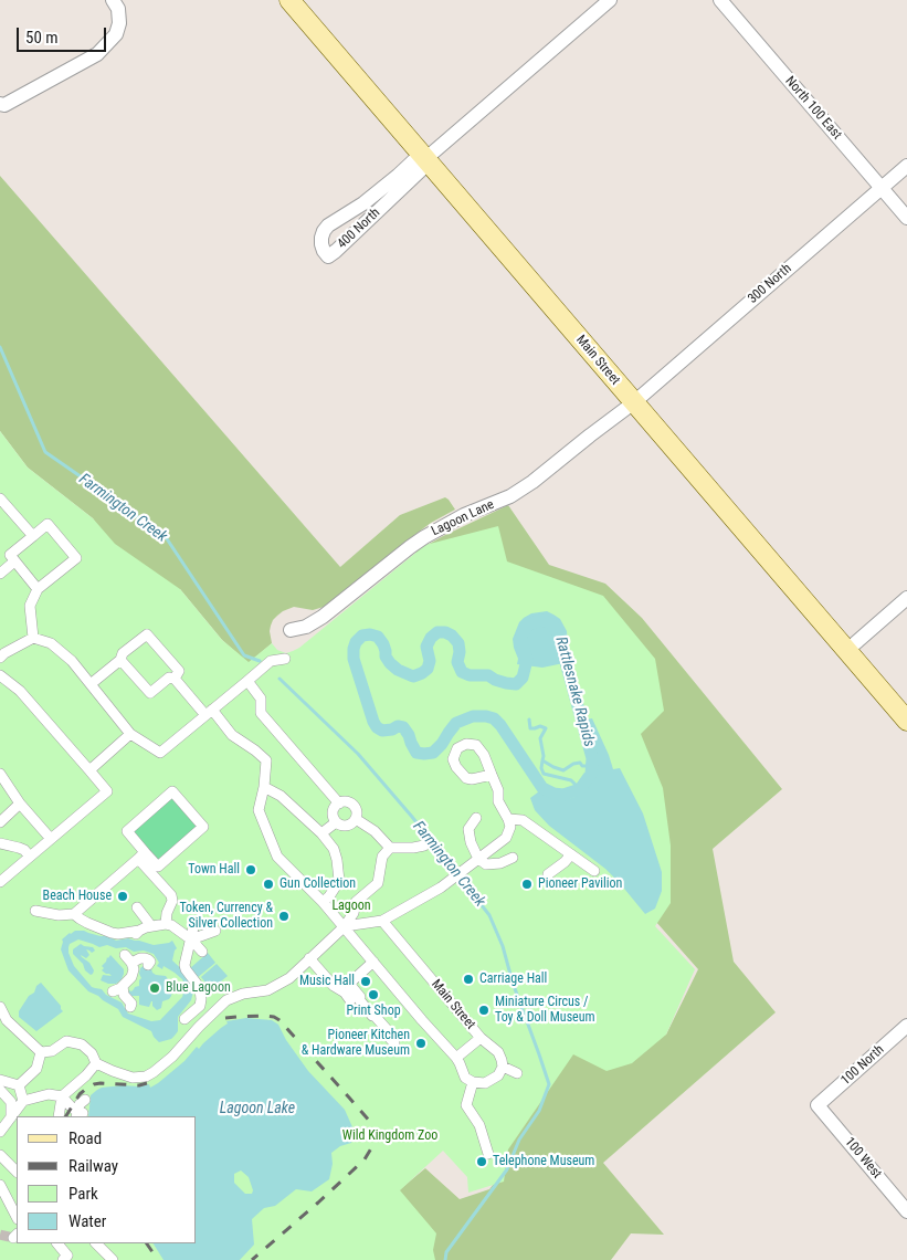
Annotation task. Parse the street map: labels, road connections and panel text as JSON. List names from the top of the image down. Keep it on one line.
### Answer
{"streets":{"main road":["Main Street"],"street":["North 100 East","400 North","300 North","Lagoon Lane","100 North","100 West"]},"crossings":[["North 100 East","300 North"],["400 North","Main Street"],["300 North","Main Street"],["300 North","Lagoon Lane"],["Main Street","Lagoon Lane"],["100 North","100 West"]],"water":["Farmington Creek","Rattlesnake Rapids","Lagoon Lake"],"parks":["Lagoon","Wild Kingdom Zoo"],"places":["Town Hall","Gun Collection","Pioneer Pavilion","Beach House","Token, Currency & Silver Collection","Carriage Hall","Music Hall","Blue Lagoon","Print Shop","Miniature Circus / Toy & Doll Museum","Pioneer Kitchen & Hardware Museum","Telephone Museum"],"legend":["Road","Railway","Park","Water"],"scale_bar":"50 m"}
